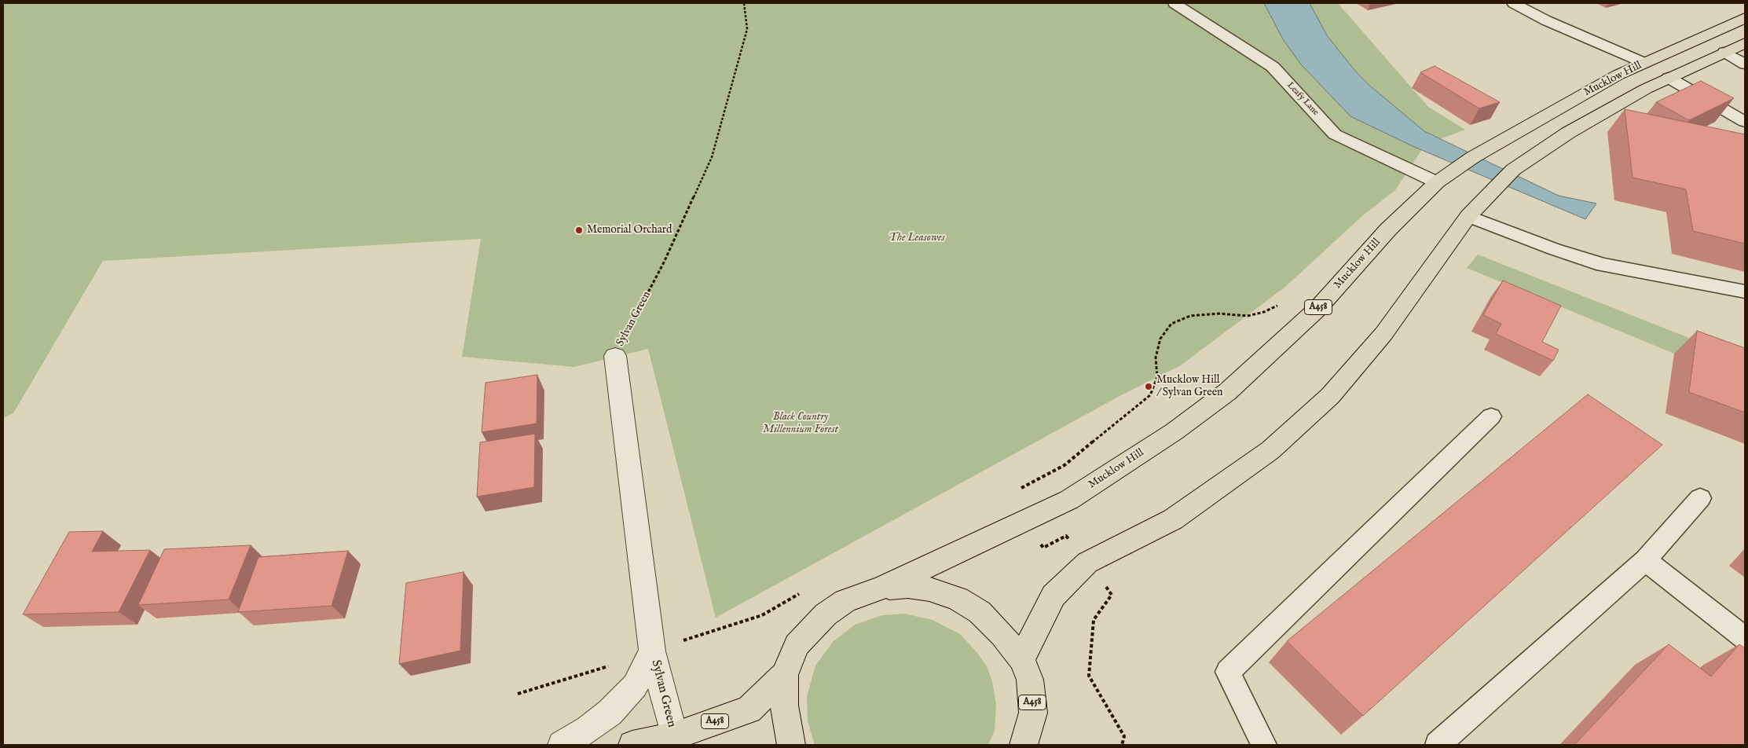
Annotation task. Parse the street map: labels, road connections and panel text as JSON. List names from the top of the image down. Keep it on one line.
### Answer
{"streets":{"highway":["Mucklow Hill","A458"],"street":["Sylvan Green"],"lane":["Leafy Lane"]},"crossings":[["Mucklow Hill","Leafy Lane"],["Mucklow Hill","Sylvan Green"]],"parks":["The Leasowes","Black Country Millennium Forest"],"places":["Memorial Orchard","Mucklow Hill / Sylvan Green"]}
